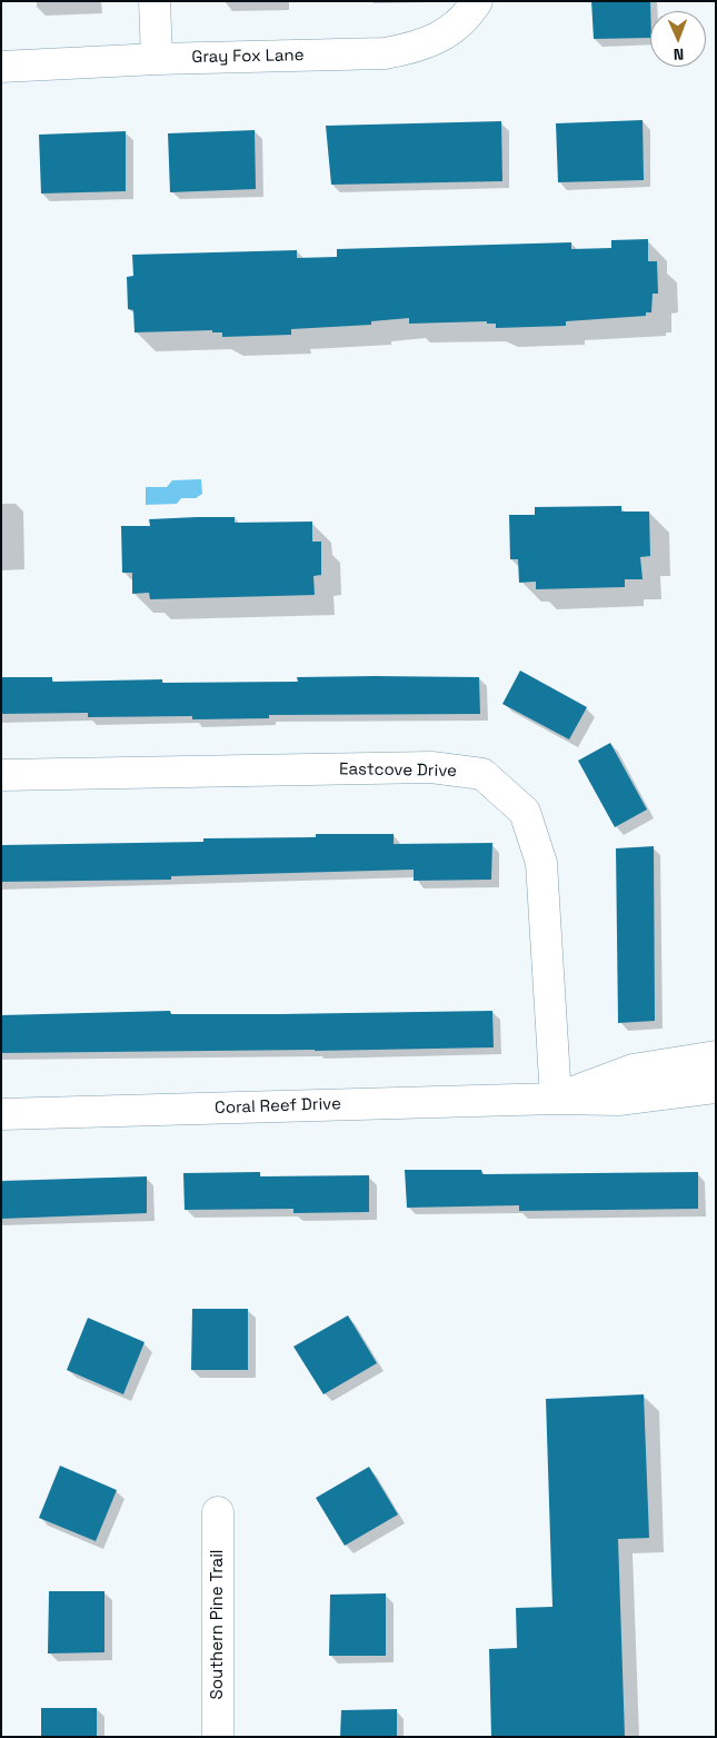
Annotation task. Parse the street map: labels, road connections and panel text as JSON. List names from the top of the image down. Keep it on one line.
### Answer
{"streets":{"street":["Gray Fox Lane","Eastcove Drive","Coral Reef Drive","Southern Pine Trail"]},"crossings":[["Eastcove Drive","Coral Reef Drive"]],"north":"bottom"}
